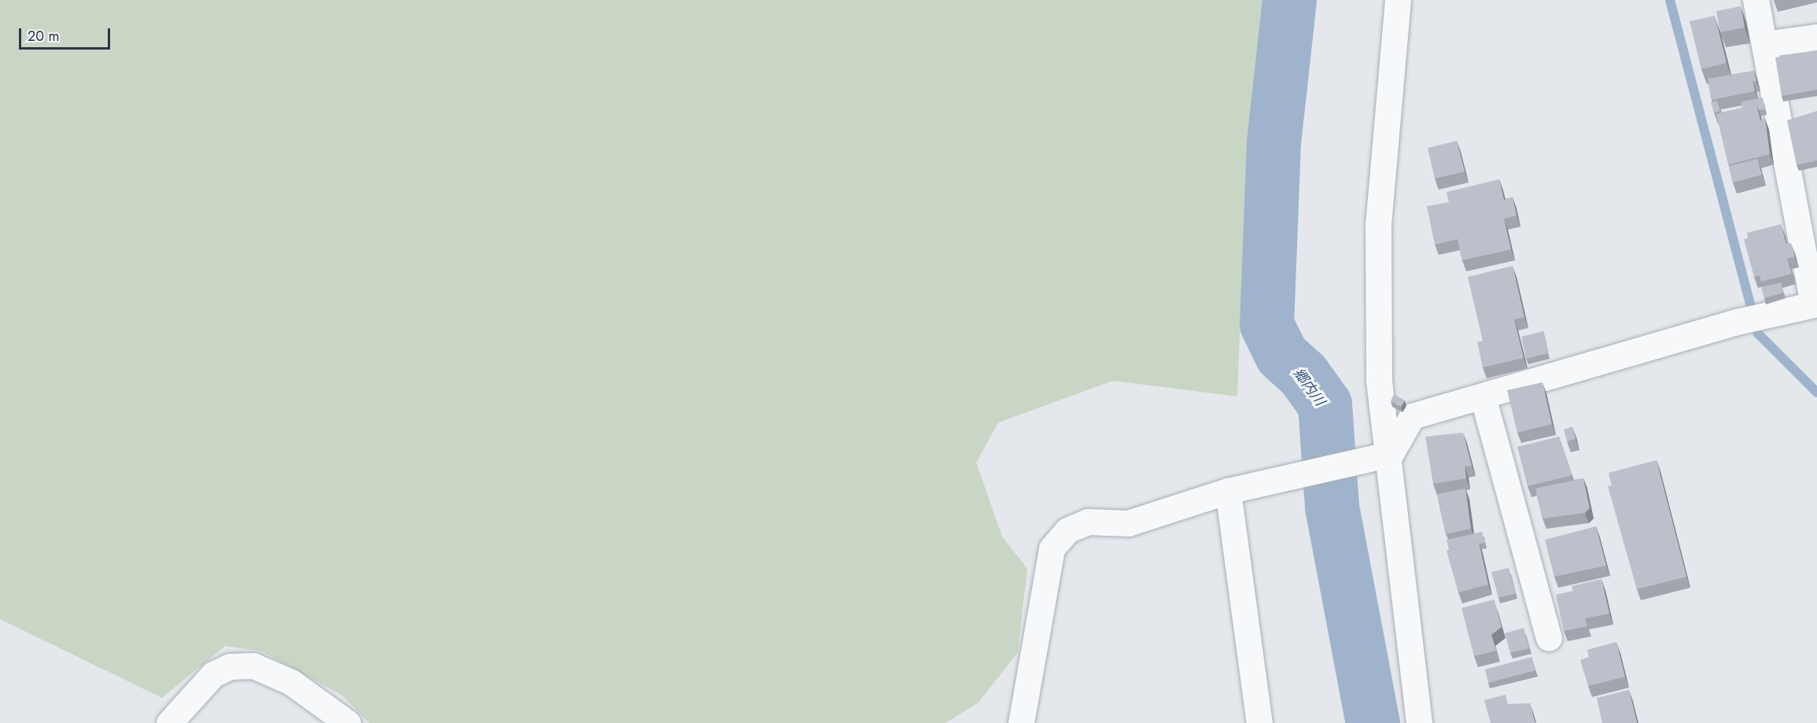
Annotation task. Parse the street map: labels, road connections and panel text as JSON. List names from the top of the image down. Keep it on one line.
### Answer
{"water":["郷内川"],"scale_bar":"20 m"}
